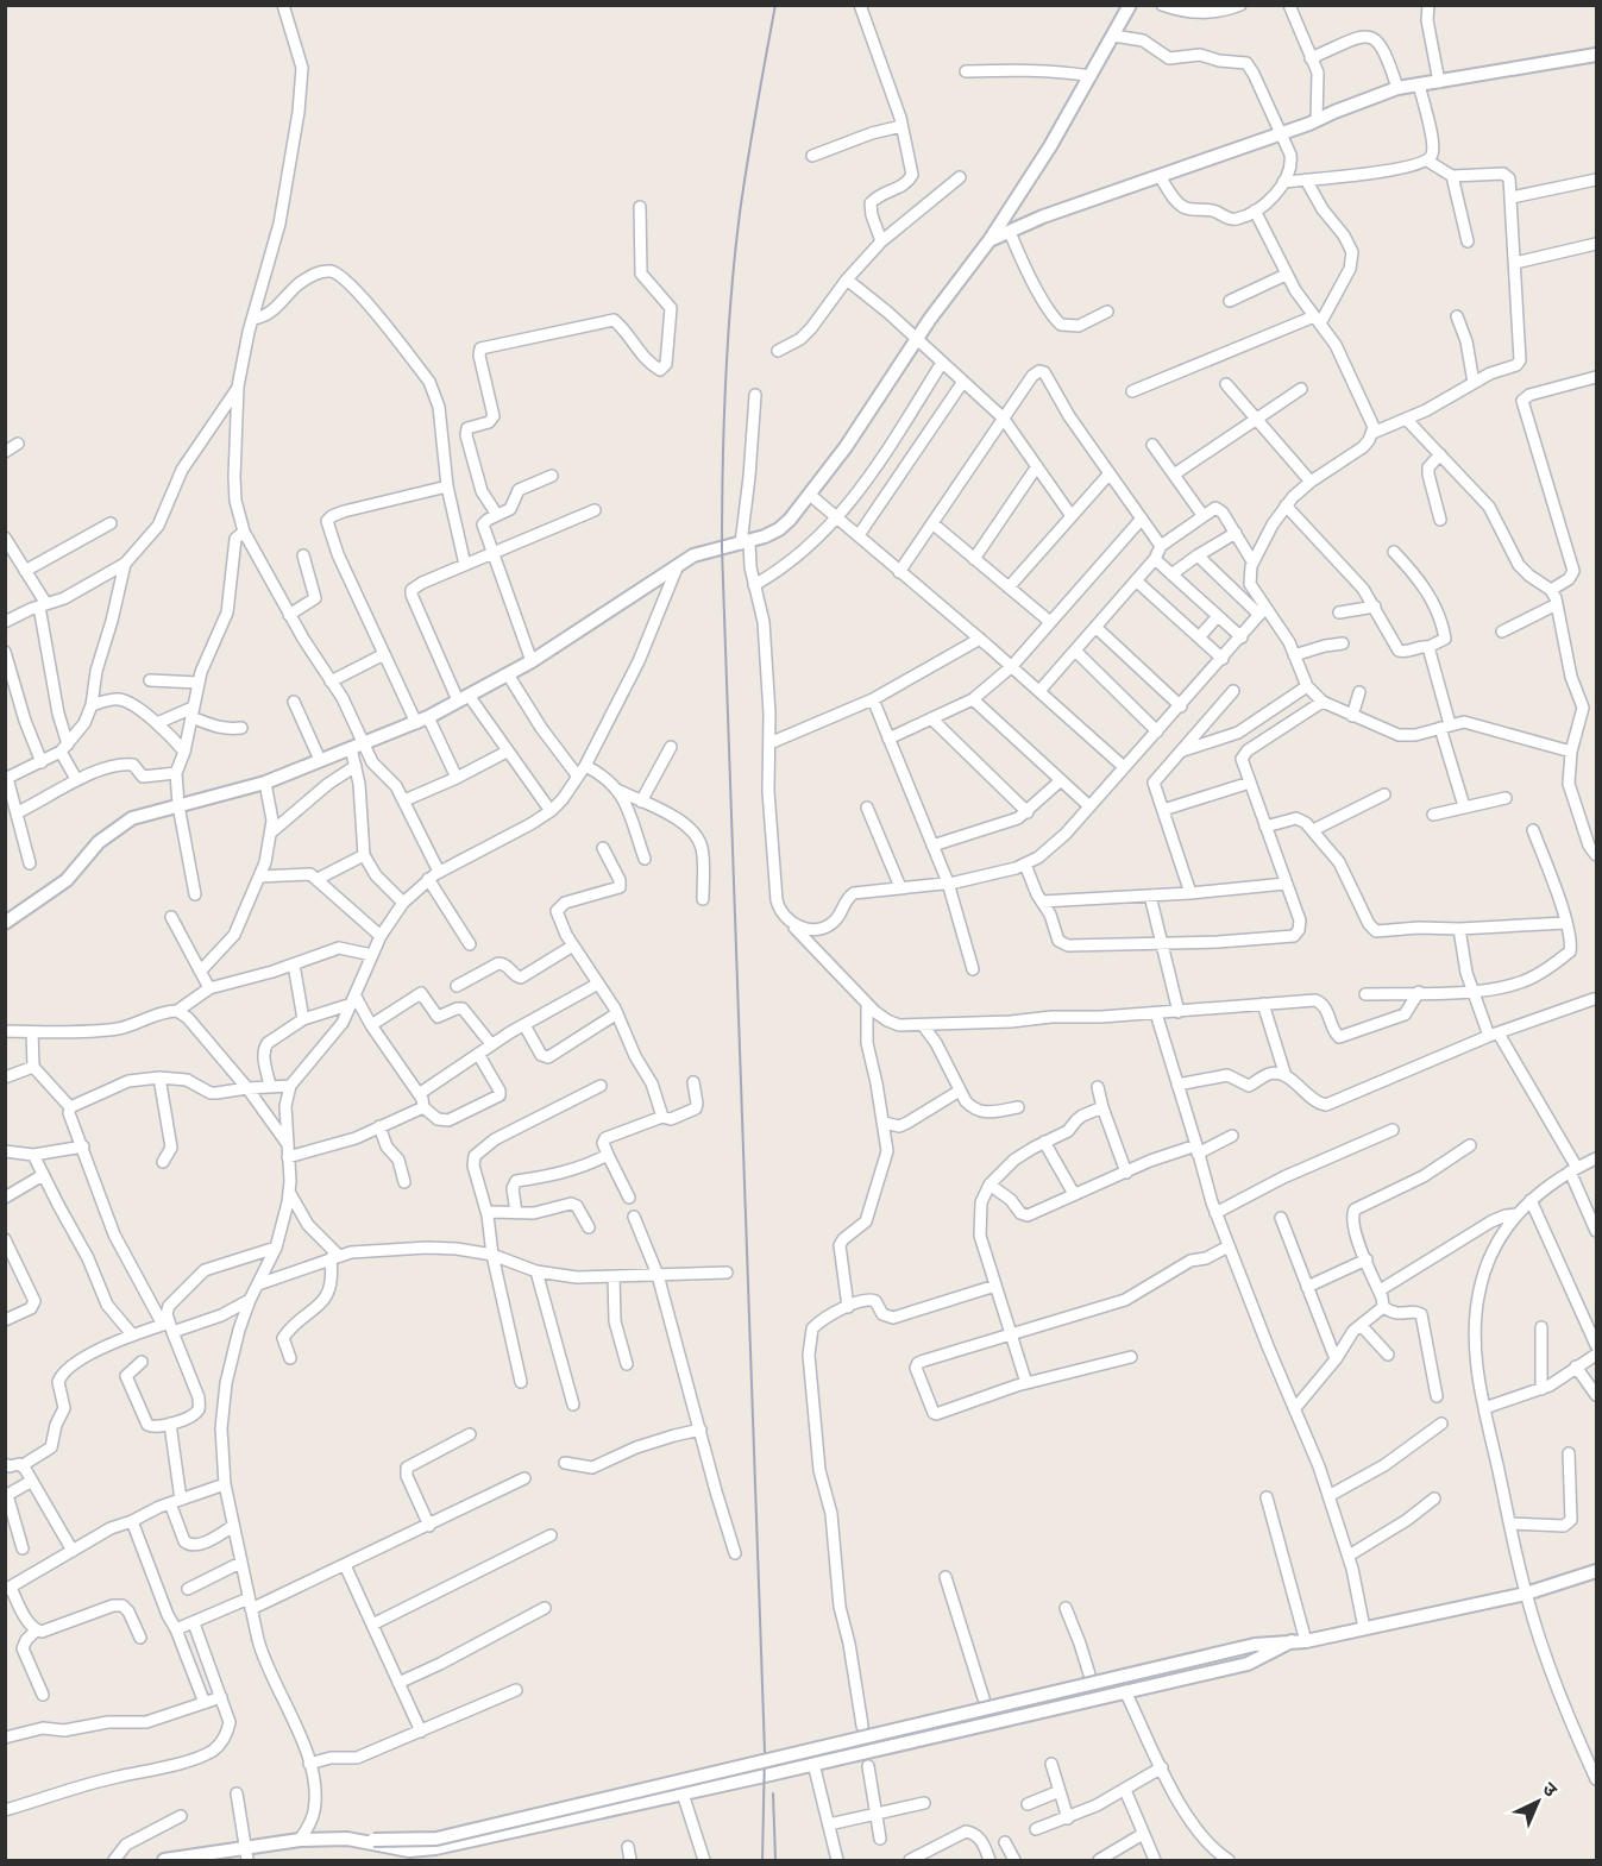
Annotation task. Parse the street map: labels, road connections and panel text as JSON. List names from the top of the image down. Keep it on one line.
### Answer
{"north":"top right"}
